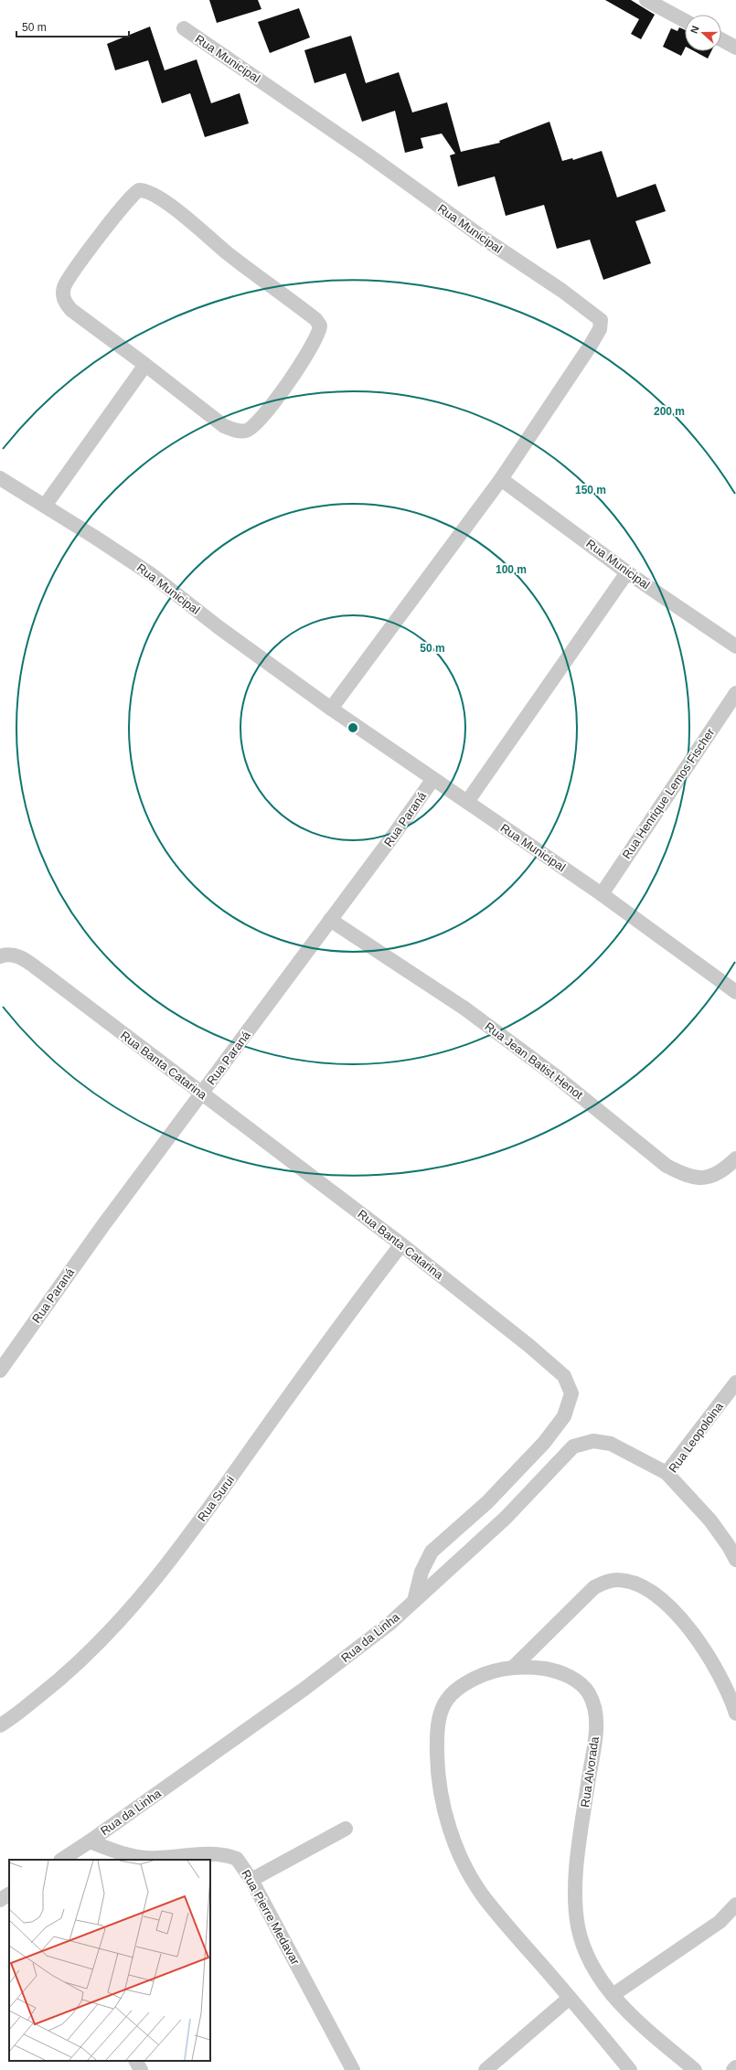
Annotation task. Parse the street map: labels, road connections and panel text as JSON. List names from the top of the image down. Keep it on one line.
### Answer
{"streets":{"street":["Rua Municipal","Rua Henrique Lemos Fischer","Rua Paraná","Rua Jean Batist Henot","Rua Banta Catarina","Rua Leopoloina","Rua Surui","Rua da Linha","Rua Alvorada","Rua Pierre Medavar"]},"crossings":[["Rua Municipal","Rua Henrique Lemos Fischer"],["Rua Municipal","Rua Paraná"],["Rua Paraná","Rua Jean Batist Henot"],["Rua Paraná","Rua Banta Catarina"],["Rua Banta Catarina","Rua Surui"],["Rua Banta Catarina","Rua da Linha"],["Rua Leopoloina","Rua da Linha"],["Rua da Linha","Rua Pierre Medavar"]],"scale_bar":"50 m","north":"left","rings":["200 m","150 m","100 m","50 m"]}
